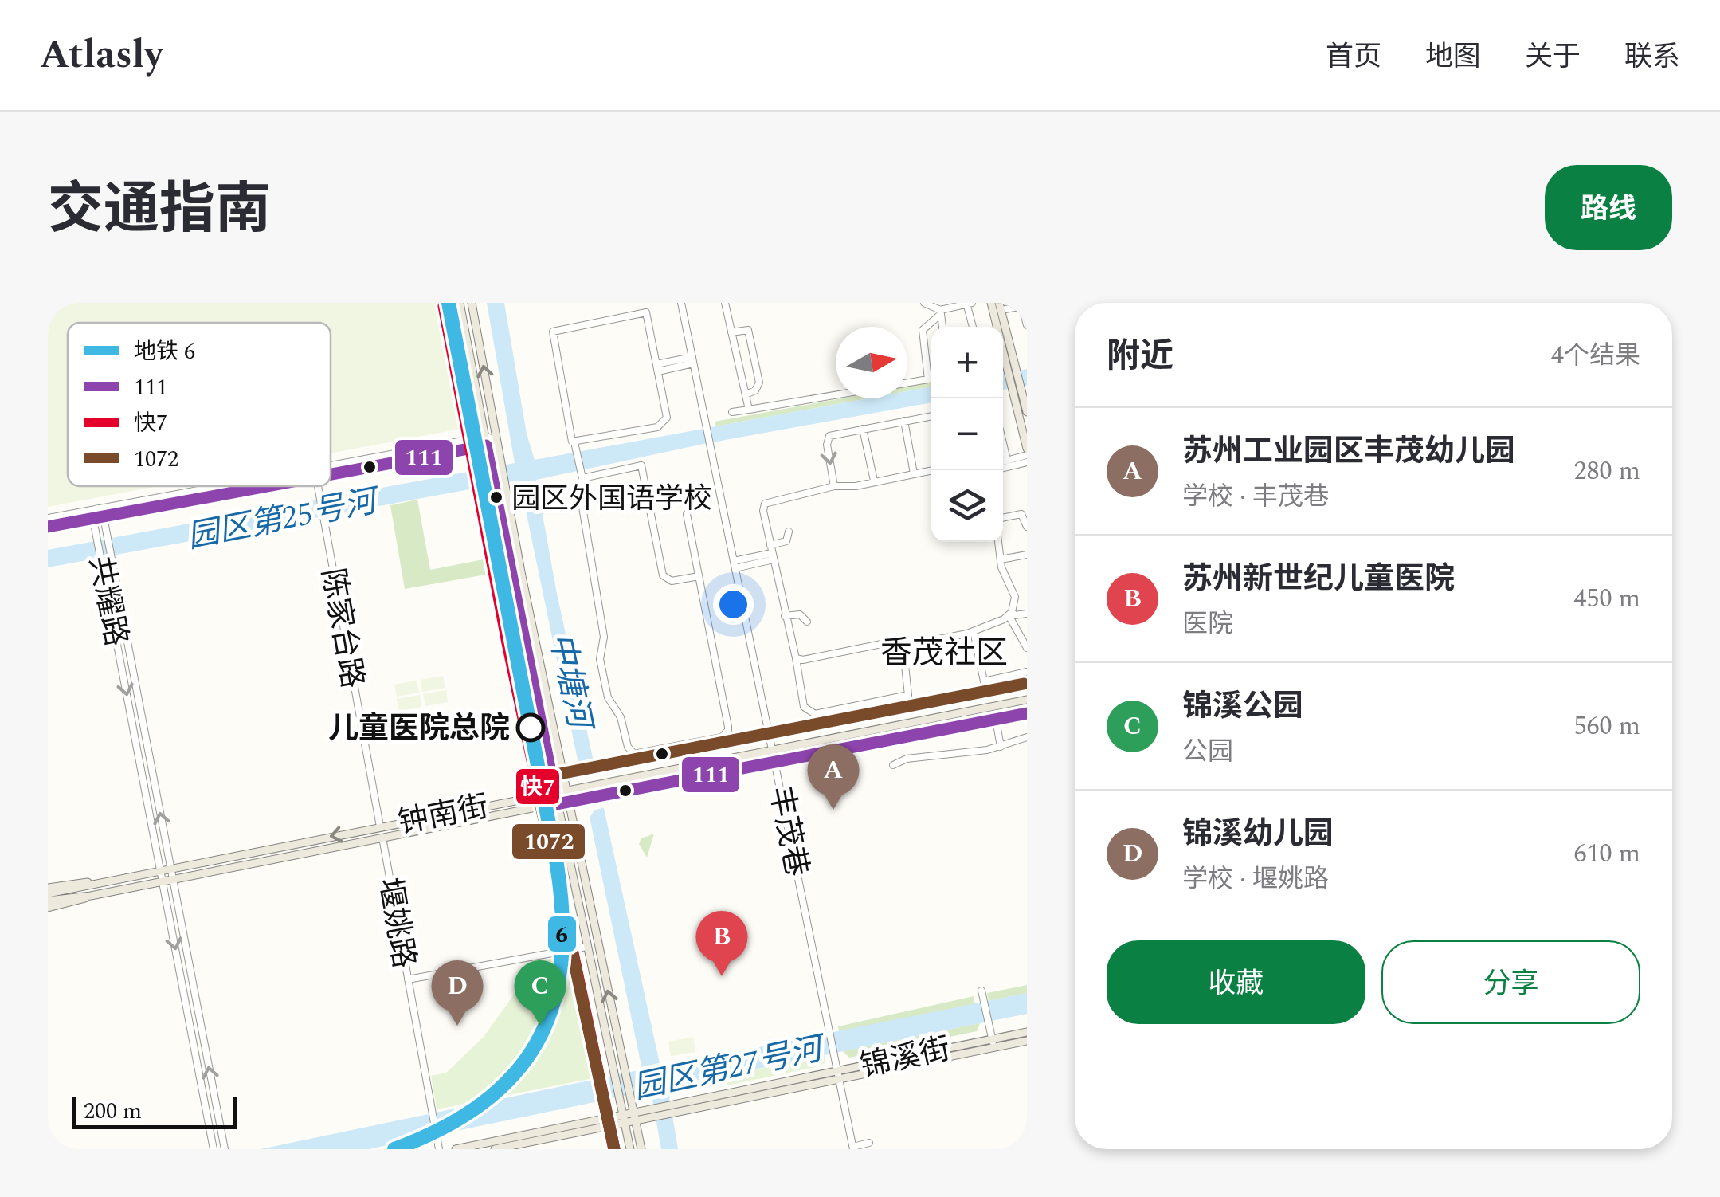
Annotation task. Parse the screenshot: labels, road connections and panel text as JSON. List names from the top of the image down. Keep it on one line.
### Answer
{"streets":{"main road":["钟南街","锦溪街"],"street":["共耀路","陈家台路","丰茂巷","堰姚路"]},"crossings":[["共耀路","钟南街"],["陈家台路","钟南街"],["钟南街","丰茂巷"],["钟南街","堰姚路"],["丰茂巷","锦溪街"]],"districts":["香茂社区"],"water":["园区第25号河","中塘河","园区第27号河"],"places":["园区外国语学校","儿童医院总院"],"lines":["metro line 6","transit line 快7","transit line 111","transit line 1072"],"legend":["地铁 6","111","快7","1072"],"scale_bar":"200 m","north":"right","page":{"header":"Atlasly","nav":["首页","地图","关于","联系"],"title":"交通指南","buttons":["路线",["收藏","分享"]],"heading":["附近","4个结果"],"map_buttons":["+","−"],"list":[{"mark":"A","name":"苏州工业园区丰茂幼儿园","note":"学校 · 丰茂巷","value":"280 m"},{"mark":"B","name":"苏州新世纪儿童医院","note":"医院","value":"450 m"},{"mark":"C","name":"锦溪公园","note":"公园","value":"560 m"},{"mark":"D","name":"锦溪幼儿园","note":"学校 · 堰姚路","value":"610 m"}],"pins":["A","B","C","D"],"scale":"200 m"}}
